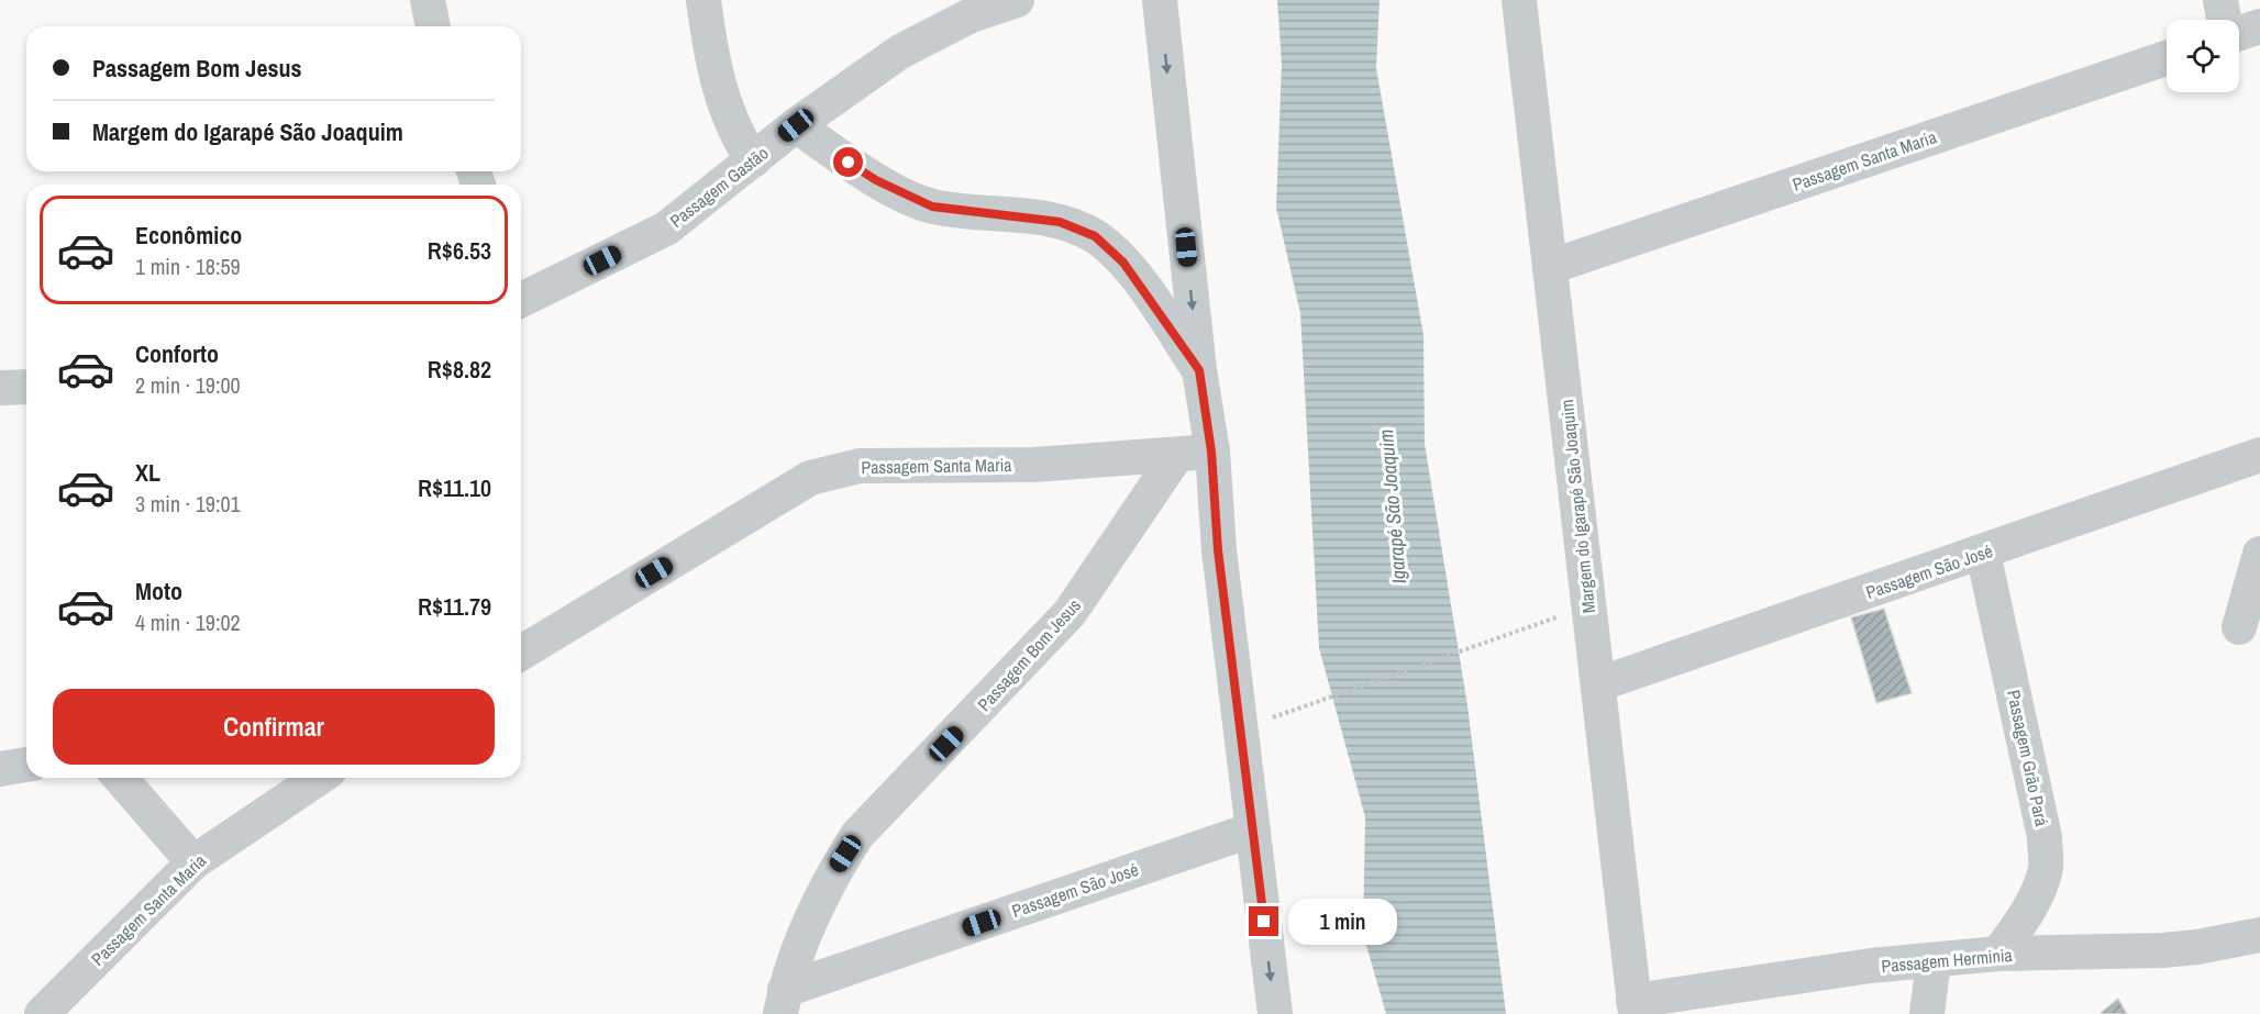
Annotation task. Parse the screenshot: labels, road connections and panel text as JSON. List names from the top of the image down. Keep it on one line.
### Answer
{"streets":{"street":["Passagem Santa Maria","Passagem Gastão","Margem do Igarapé São Joaquim","Passagem São José","Passagem Bom Jesus","Passagem Grão Pará","Passagem Herminia"]},"crossings":[["Passagem Santa Maria","Margem do Igarapé São Joaquim"],["Passagem Santa Maria","Passagem Bom Jesus"],["Margem do Igarapé São Joaquim","Passagem São José"],["Margem do Igarapé São Joaquim","Passagem Herminia"],["Passagem São José","Passagem Bom Jesus"],["Passagem São José","Passagem Grão Pará"],["Passagem Grão Pará","Passagem Herminia"]],"water":["Igarapé São Joaquim"],"page":{"banner":["Passagem Bom Jesus","Margem do Igarapé São Joaquim"],"list":[{"name":"Econômico","note":"1 min · 18:59","value":"R$6.53"},{"name":"Conforto","note":"2 min · 19:00","value":"R$8.82"},{"name":"XL","note":"3 min · 19:01","value":"R$11.10"},{"name":"Moto","note":"4 min · 19:02","value":"R$11.79"}],"buttons":"Confirmar","bubble":"1 min"}}
